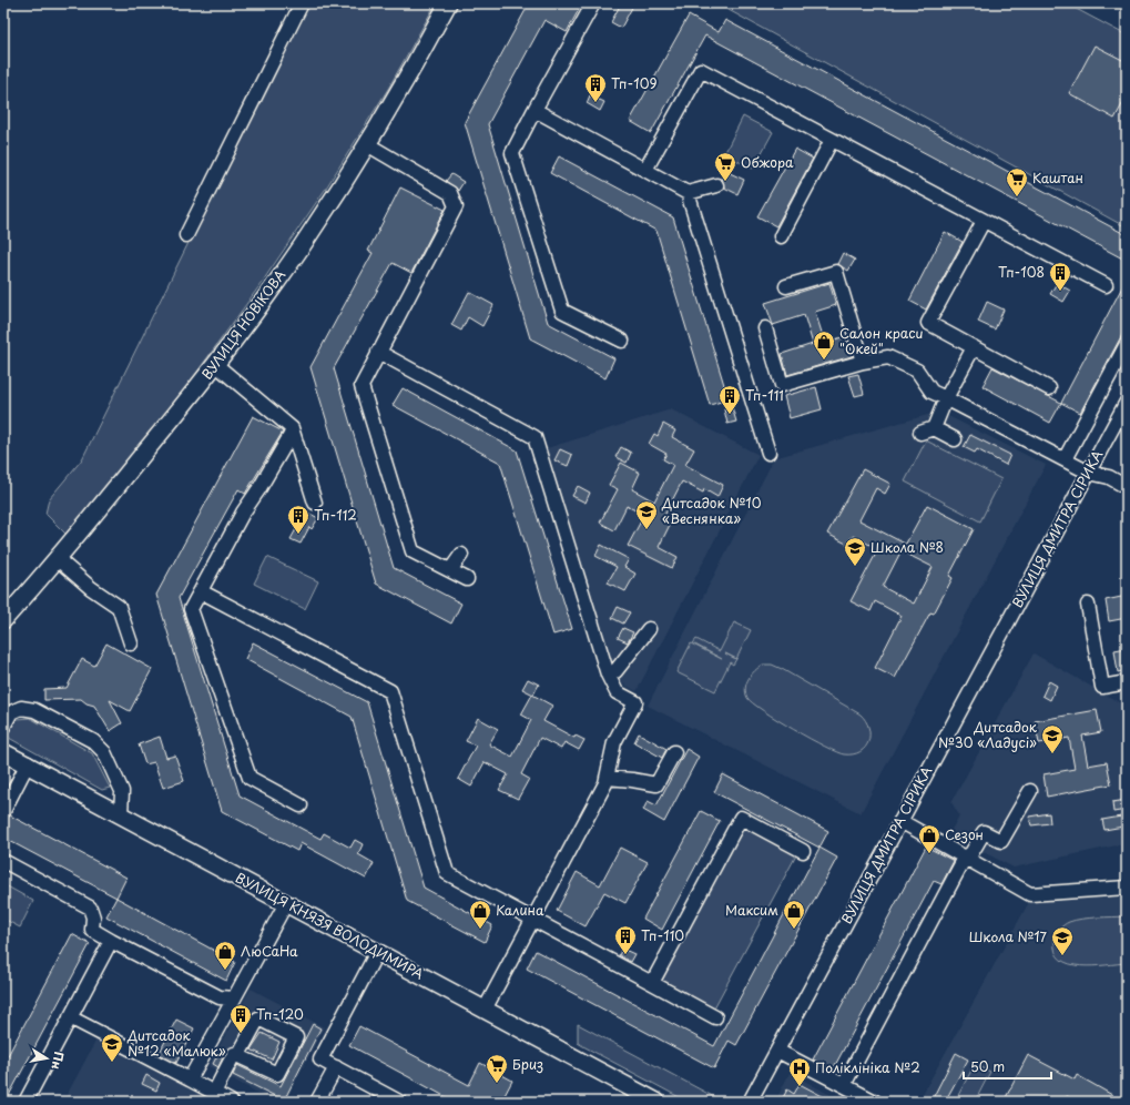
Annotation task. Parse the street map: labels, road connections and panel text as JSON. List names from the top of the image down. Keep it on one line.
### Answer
{"streets":{"main road":["ВУЛИЦЯ НОВІКОВА","ВУЛИЦЯ КНЯЗЯ ВОЛОДИМИРА"],"street":["ВУЛИЦЯ ДМИТРА СІРИКА"]},"places":{"building":["Тп-109","Тп-108","Тп-111","Тп-112","Тп-110","Тп-120"],"supermarket":["Обжора","Каштан","Бриз"],"shop":["Салон краси \"Окей\"","Сезон","Калина","Максим","ЛюСаНа"],"school or university":["Дитсадок №10 «Веснянка»","Школа №8","Дитсадок №30 «Ладусі»","Школа №17","Дитсадок №12 «Малюк»"],"hospital":["Поліклініка №2"]},"scale_bar":"50 m","north":"right"}
